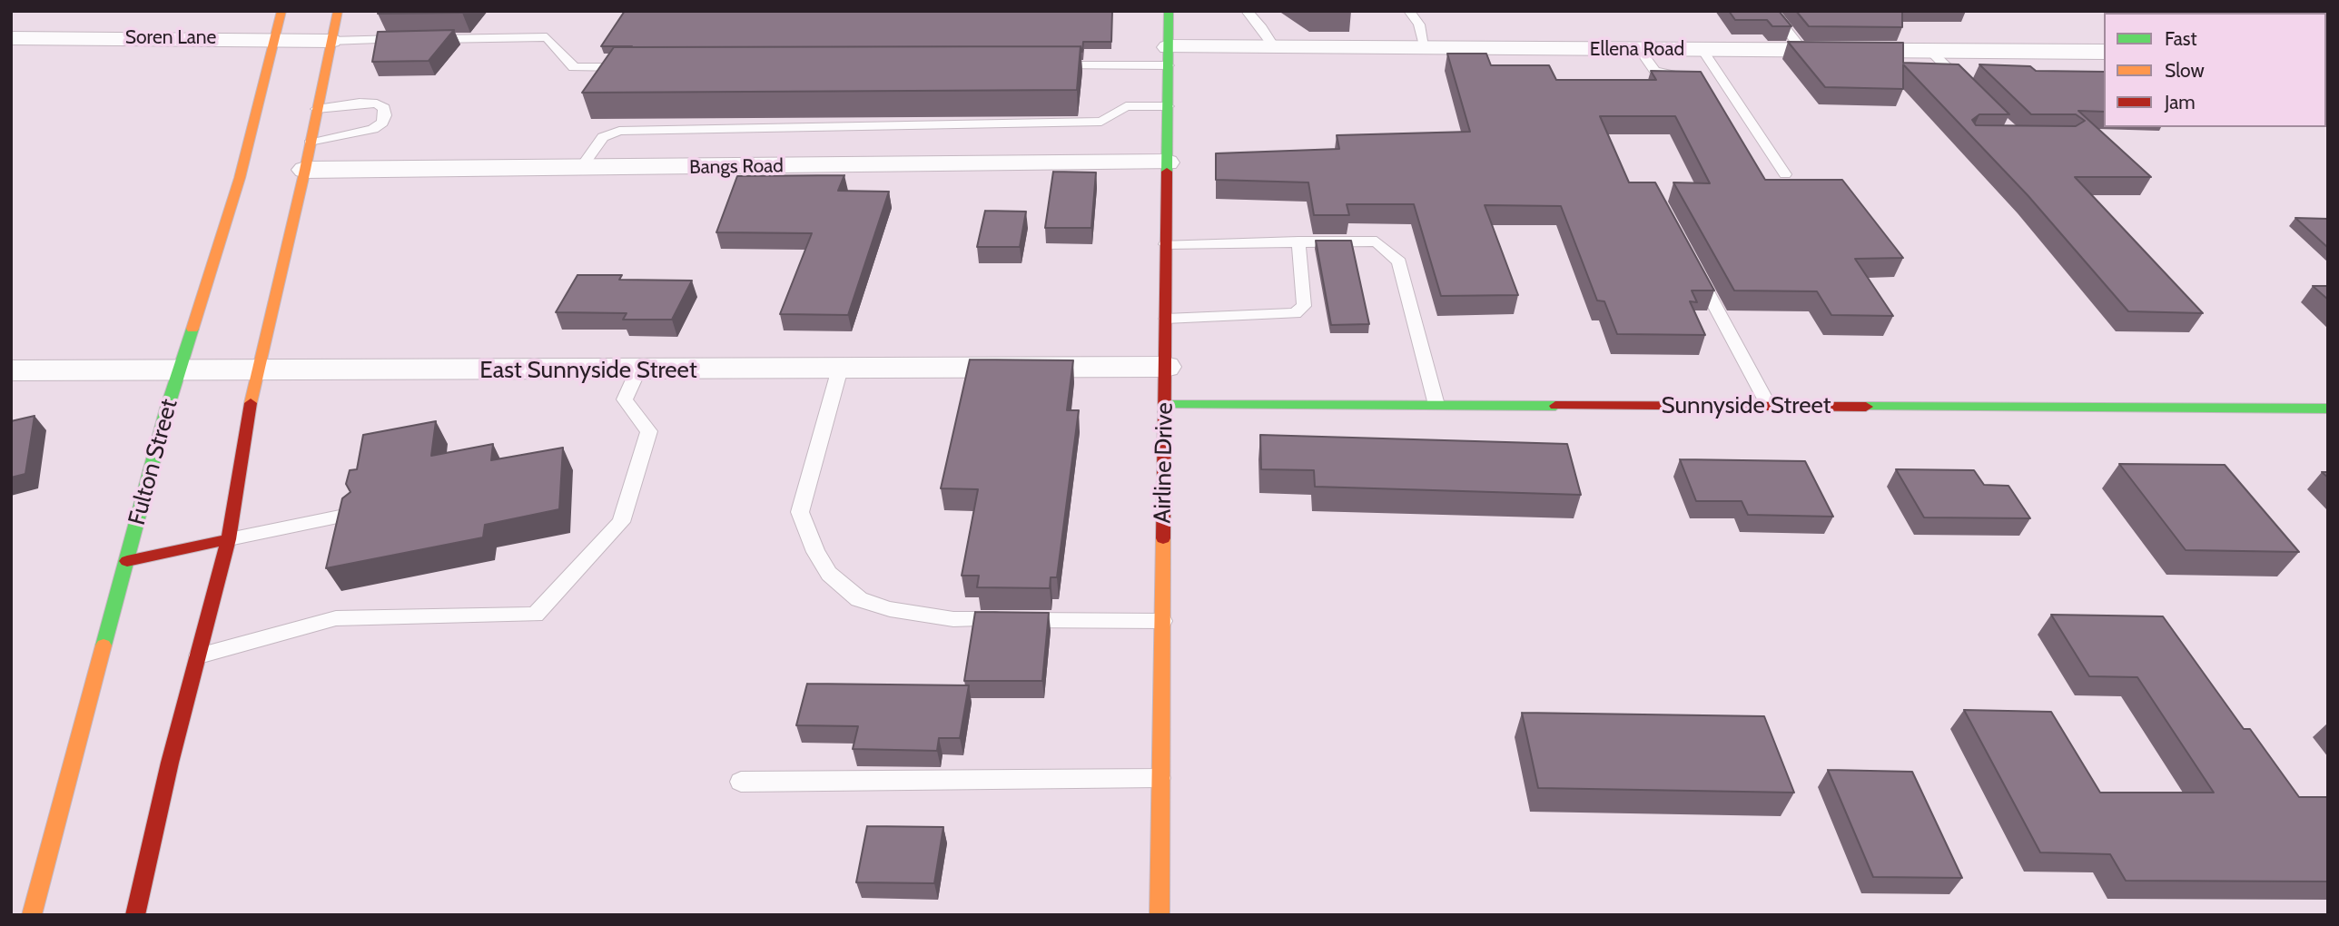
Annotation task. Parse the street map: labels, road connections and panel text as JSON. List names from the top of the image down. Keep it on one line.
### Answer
{"streets":{"street":["Soren Lane","Ellena Road","Bangs Road","East Sunnyside Street","Sunnyside Street","Fulton Street","Airline Drive"]},"crossings":[["Soren Lane","Fulton Street"],["Ellena Road","Airline Drive"],["Bangs Road","Airline Drive"],["East Sunnyside Street","Fulton Street"],["East Sunnyside Street","Airline Drive"],["Sunnyside Street","Airline Drive"]],"legend":["Fast","Slow","Jam"]}
